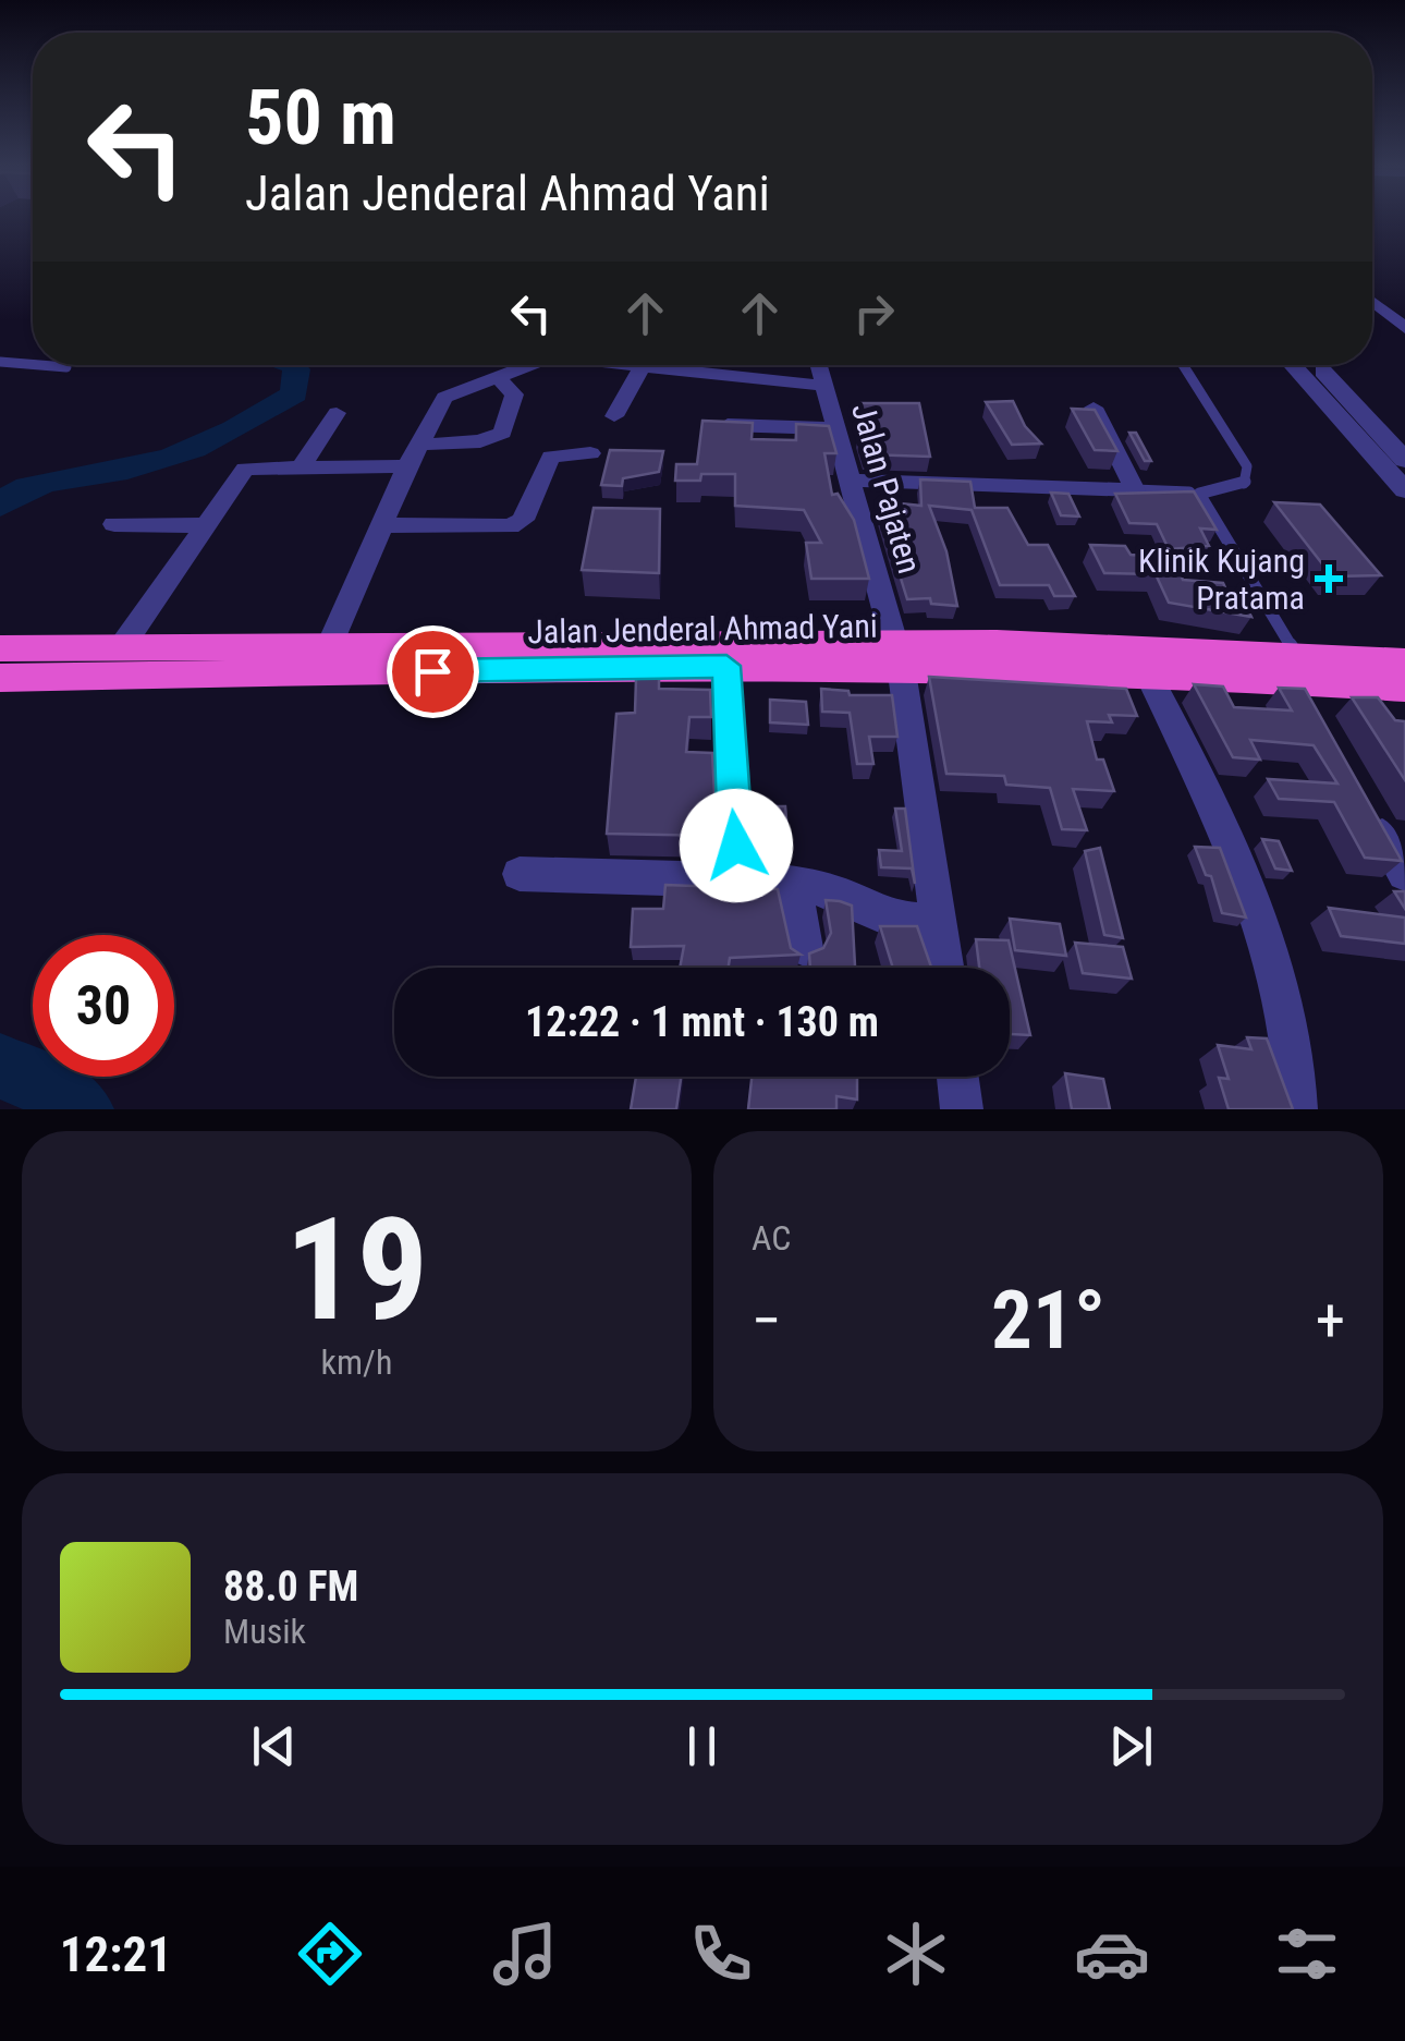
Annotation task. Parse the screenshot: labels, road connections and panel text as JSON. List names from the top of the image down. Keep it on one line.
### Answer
{"streets":{"highway":["Jalan Jenderal Ahmad Yani"],"street":["Jalan Pajaten"]},"crossings":[["Jalan Pajaten","Jalan Jenderal Ahmad Yani"]],"places":{"health":["Klinik Kujang Pratama"]},"page":{"turn":["50 m","Jalan Jenderal Ahmad Yani"],"limit":"30","trip":"12:22 · 1 mnt · 130 m","tile":[["19","km/h"],"AC"],"heat":["−","21°","+"],"song":["88.0 FM","Musik"],"tabs":"12:21"}}
